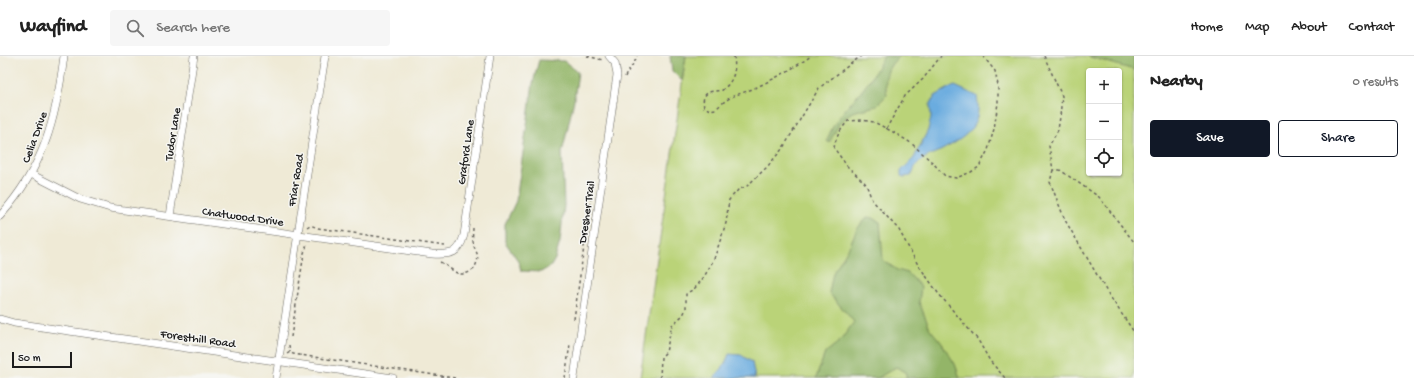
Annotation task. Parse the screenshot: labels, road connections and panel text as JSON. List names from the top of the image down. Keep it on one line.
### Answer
{"streets":{"street":["Tudor Lane","Celia Drive","Graford Lane","Friar Road","Dresher Trail","Chatwood Drive","Foresthill Road"]},"crossings":[["Tudor Lane","Chatwood Drive"],["Celia Drive","Chatwood Drive"],["Graford Lane","Chatwood Drive"],["Friar Road","Chatwood Drive"],["Friar Road","Foresthill Road"]],"scale_bar":"50 m","page":{"header":"Wayfind","search":"Search here","nav":["Home","Map","About","Contact"],"heading":["Nearby","0 results"],"map_buttons":["+","−"],"buttons":["Save","Share"],"scale":"50 m"}}
